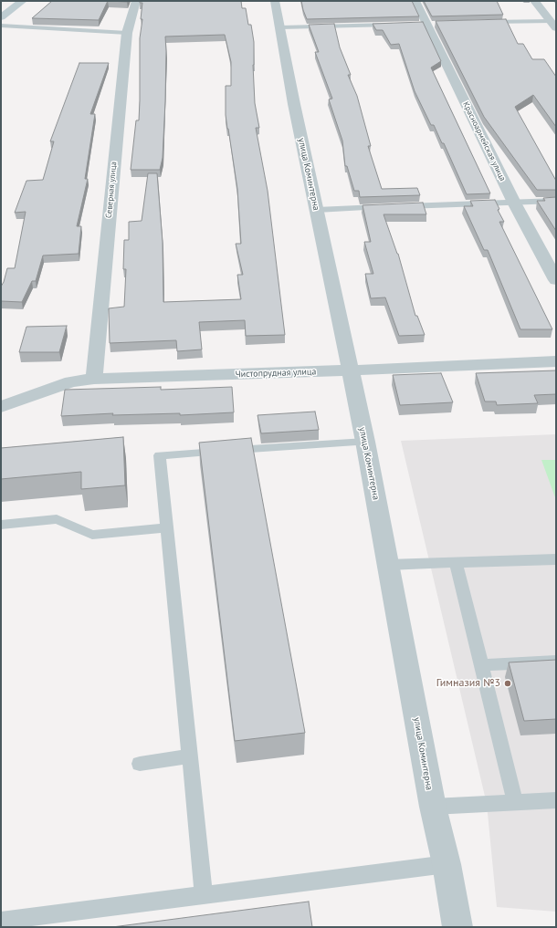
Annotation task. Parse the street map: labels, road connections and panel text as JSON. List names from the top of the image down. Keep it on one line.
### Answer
{"streets":{"street":["Красноармейская улица","улица Коминтерна","Северная улица","Чистопрудная улица"]},"crossings":[["улица Коминтерна","Чистопрудная улица"],["Северная улица","Чистопрудная улица"]],"places":["Гимназия №3"]}
